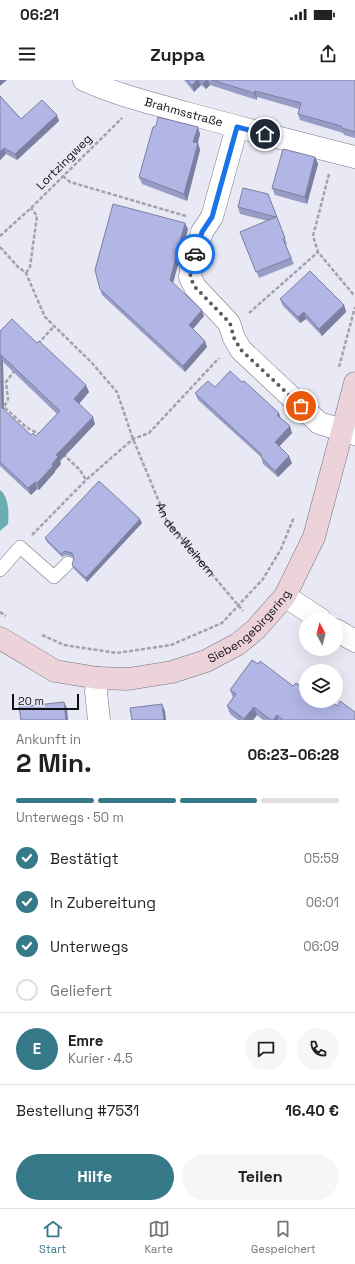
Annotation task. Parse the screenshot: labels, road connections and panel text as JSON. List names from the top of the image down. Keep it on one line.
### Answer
{"streets":{"street":["Brahmsstraße","Siebengebirgsring"],"path":["Lortzingweg","An den Weihern"]},"crossings":[["Brahmsstraße","Lortzingweg"],["An den Weihern","Siebengebirgsring"]],"scale_bar":"20 m","north":"top","page":{"status":"06:21","header":"Zuppa","scale":"20 m","heading":["2 Min.","Ankunft in","06:23–06:28"],"panel":["Emre","Kurier · 4.5","Bestellung #7531","16.40 €"],"bar":"Unterwegs · 50 m","list":[["Bestätigt","05:59"],["In Zubereitung","06:01"],["Unterwegs","06:09"],"Geliefert"],"round":"E","buttons":["Hilfe","Teilen"],"tabs":["Start","Karte","Gespeichert"]}}
